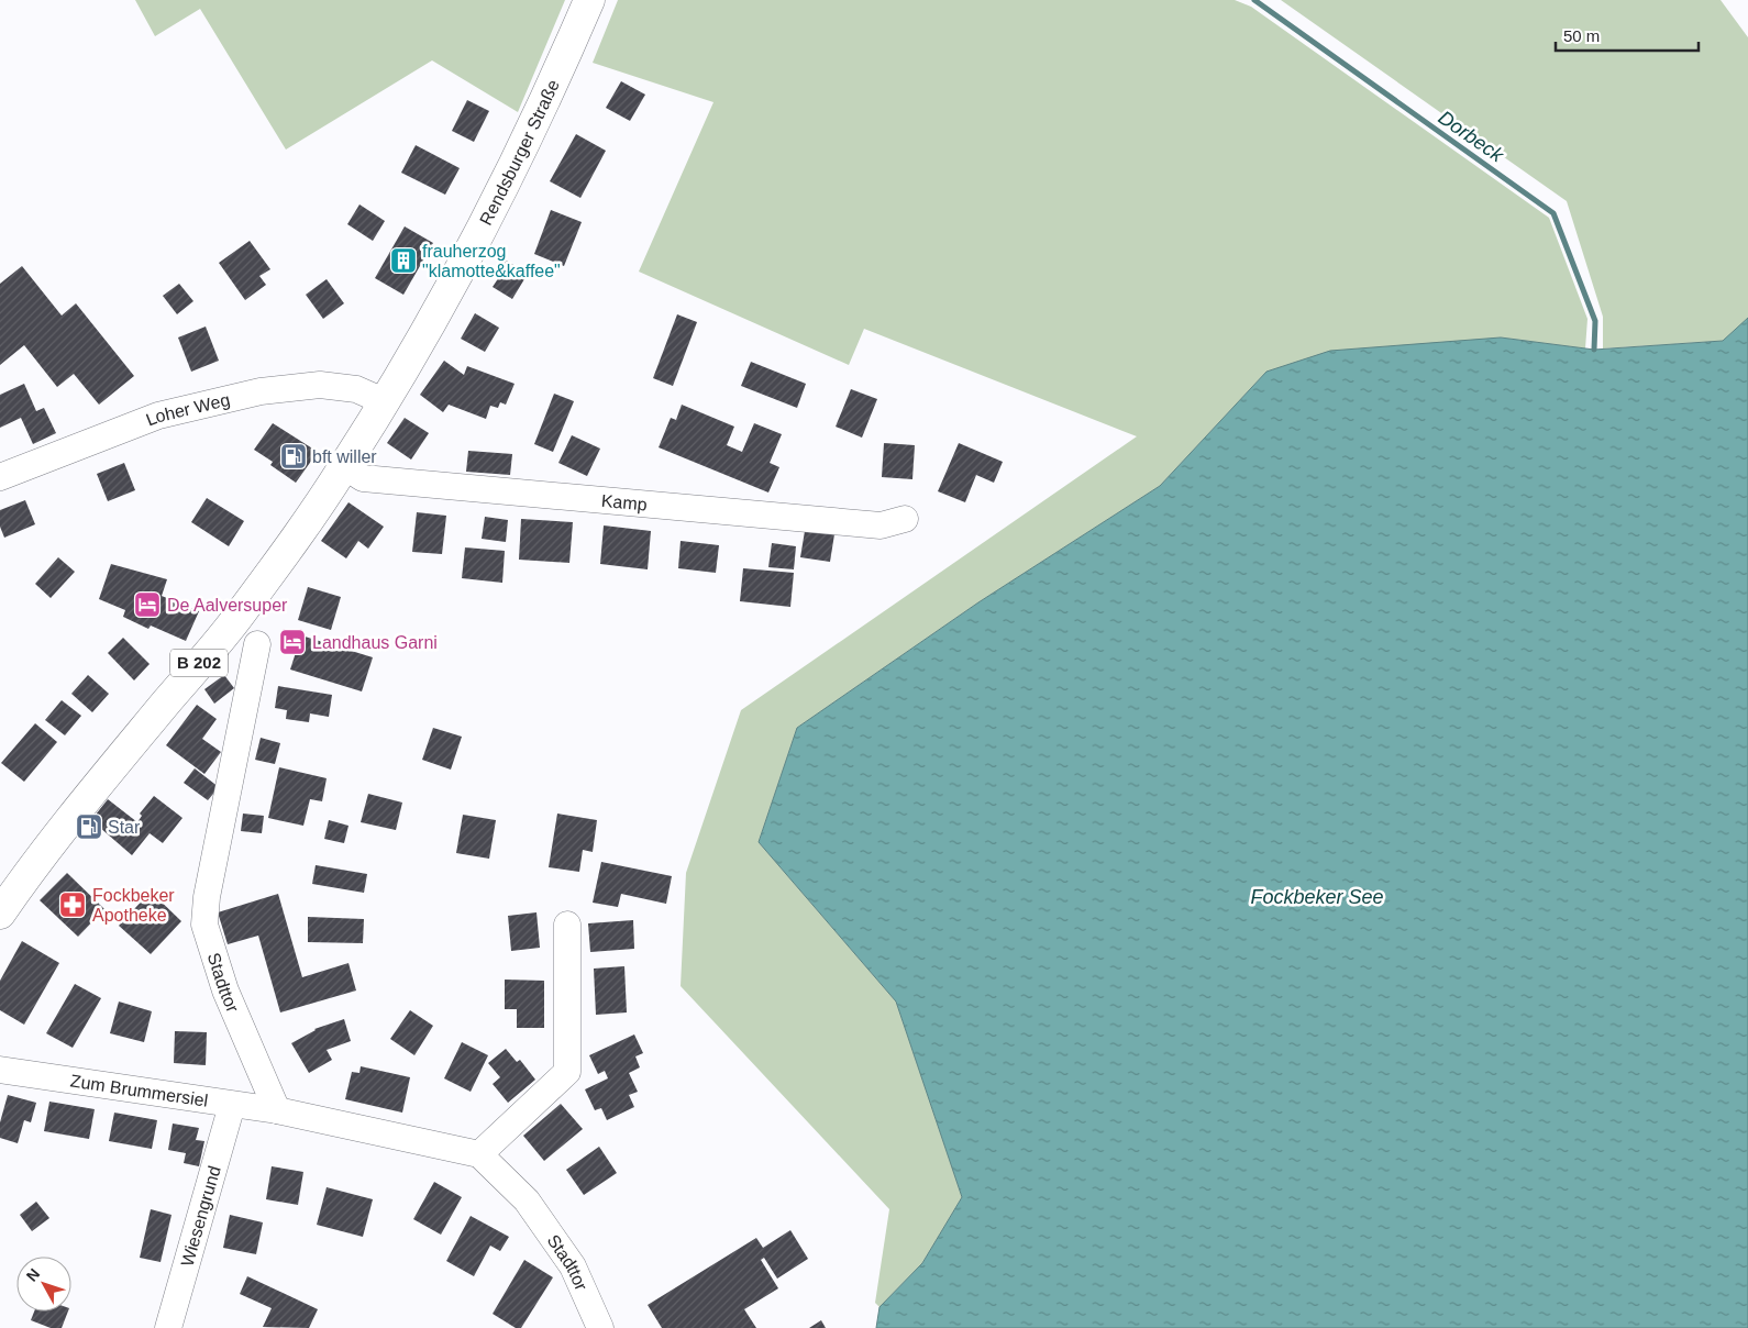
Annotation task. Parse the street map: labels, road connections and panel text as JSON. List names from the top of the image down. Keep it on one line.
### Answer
{"streets":{"main road":["Rendsburger Straße","B 202"],"street":["Loher Weg","Kamp","Stadttor","Zum Brummersiel","Wiesengrund"]},"crossings":[["Rendsburger Straße","Loher Weg"],["Rendsburger Straße","Kamp"],["Stadttor","Zum Brummersiel"],["Zum Brummersiel","Wiesengrund"]],"water":["Dorbeck","Fockbeker See"],"places":{"building":["frauherzog \"klamotte&kaffee\""],"fuel station":["bft willer","Star"],"hotel":["De Aalversuper","Landhaus Garni"],"pharmacy":["Fockbeker Apotheke"]},"scale_bar":"50 m","north":"top left"}
